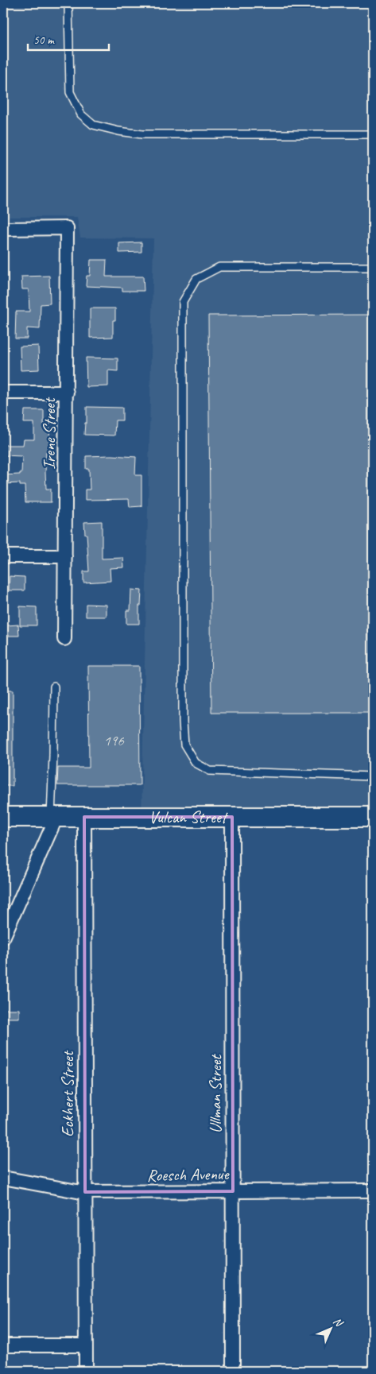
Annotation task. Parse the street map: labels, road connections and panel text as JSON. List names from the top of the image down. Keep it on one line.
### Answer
{"streets":{"street":["Irene Street","Vulcan Street","Eckhert Street","Ullman Street","Roesch Avenue"]},"crossings":[["Vulcan Street","Eckhert Street"],["Vulcan Street","Ullman Street"],["Eckhert Street","Roesch Avenue"],["Ullman Street","Roesch Avenue"]],"house_numbers":["196"],"scale_bar":"50 m","north":"top right"}
